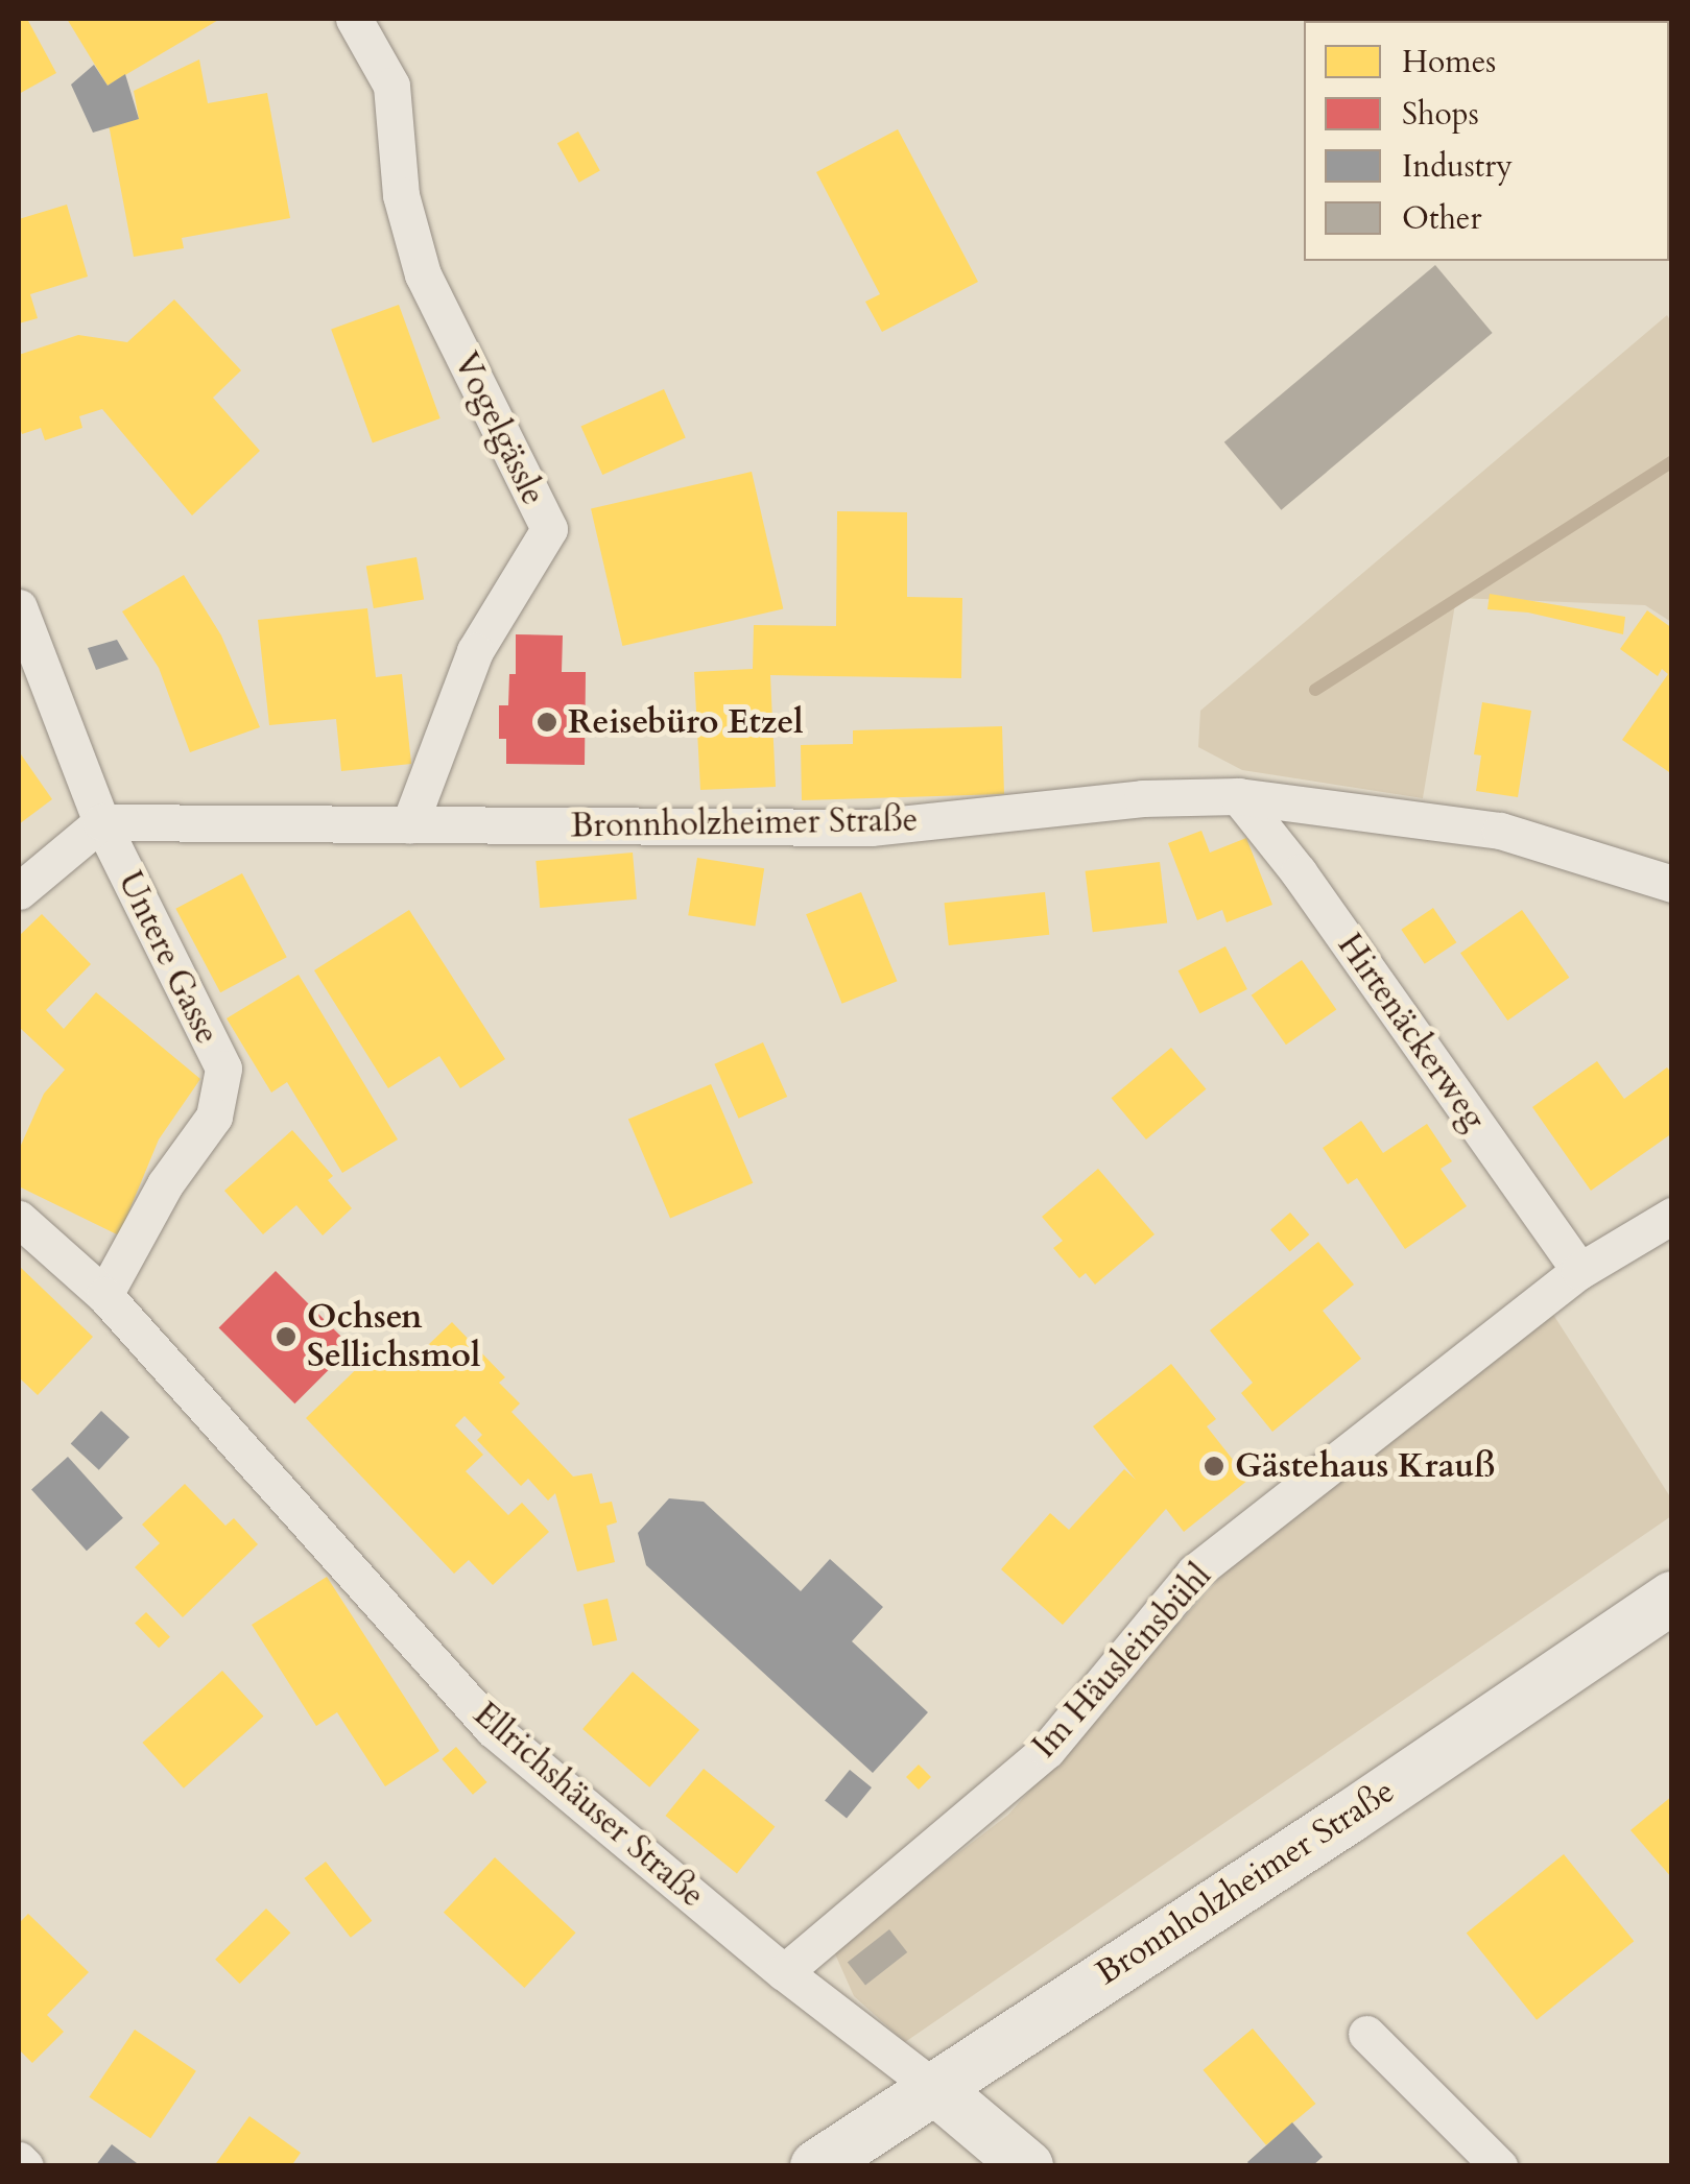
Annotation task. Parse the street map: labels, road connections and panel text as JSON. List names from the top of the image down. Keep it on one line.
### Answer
{"streets":{"street":["Vogelgässle","Bronnholzheimer Straße","Untere Gasse","Hirtenäckerweg","Im Häusleinsbühl","Ellrichshäuser Straße"]},"crossings":[["Vogelgässle","Bronnholzheimer Straße"],["Bronnholzheimer Straße","Untere Gasse"],["Bronnholzheimer Straße","Hirtenäckerweg"],["Bronnholzheimer Straße","Ellrichshäuser Straße"],["Untere Gasse","Ellrichshäuser Straße"],["Hirtenäckerweg","Im Häusleinsbühl"],["Im Häusleinsbühl","Ellrichshäuser Straße"]],"places":["Reisebüro Etzel","Ochsen Sellichsmol","Gästehaus Krauß"],"legend":["Homes","Shops","Industry","Other"]}
